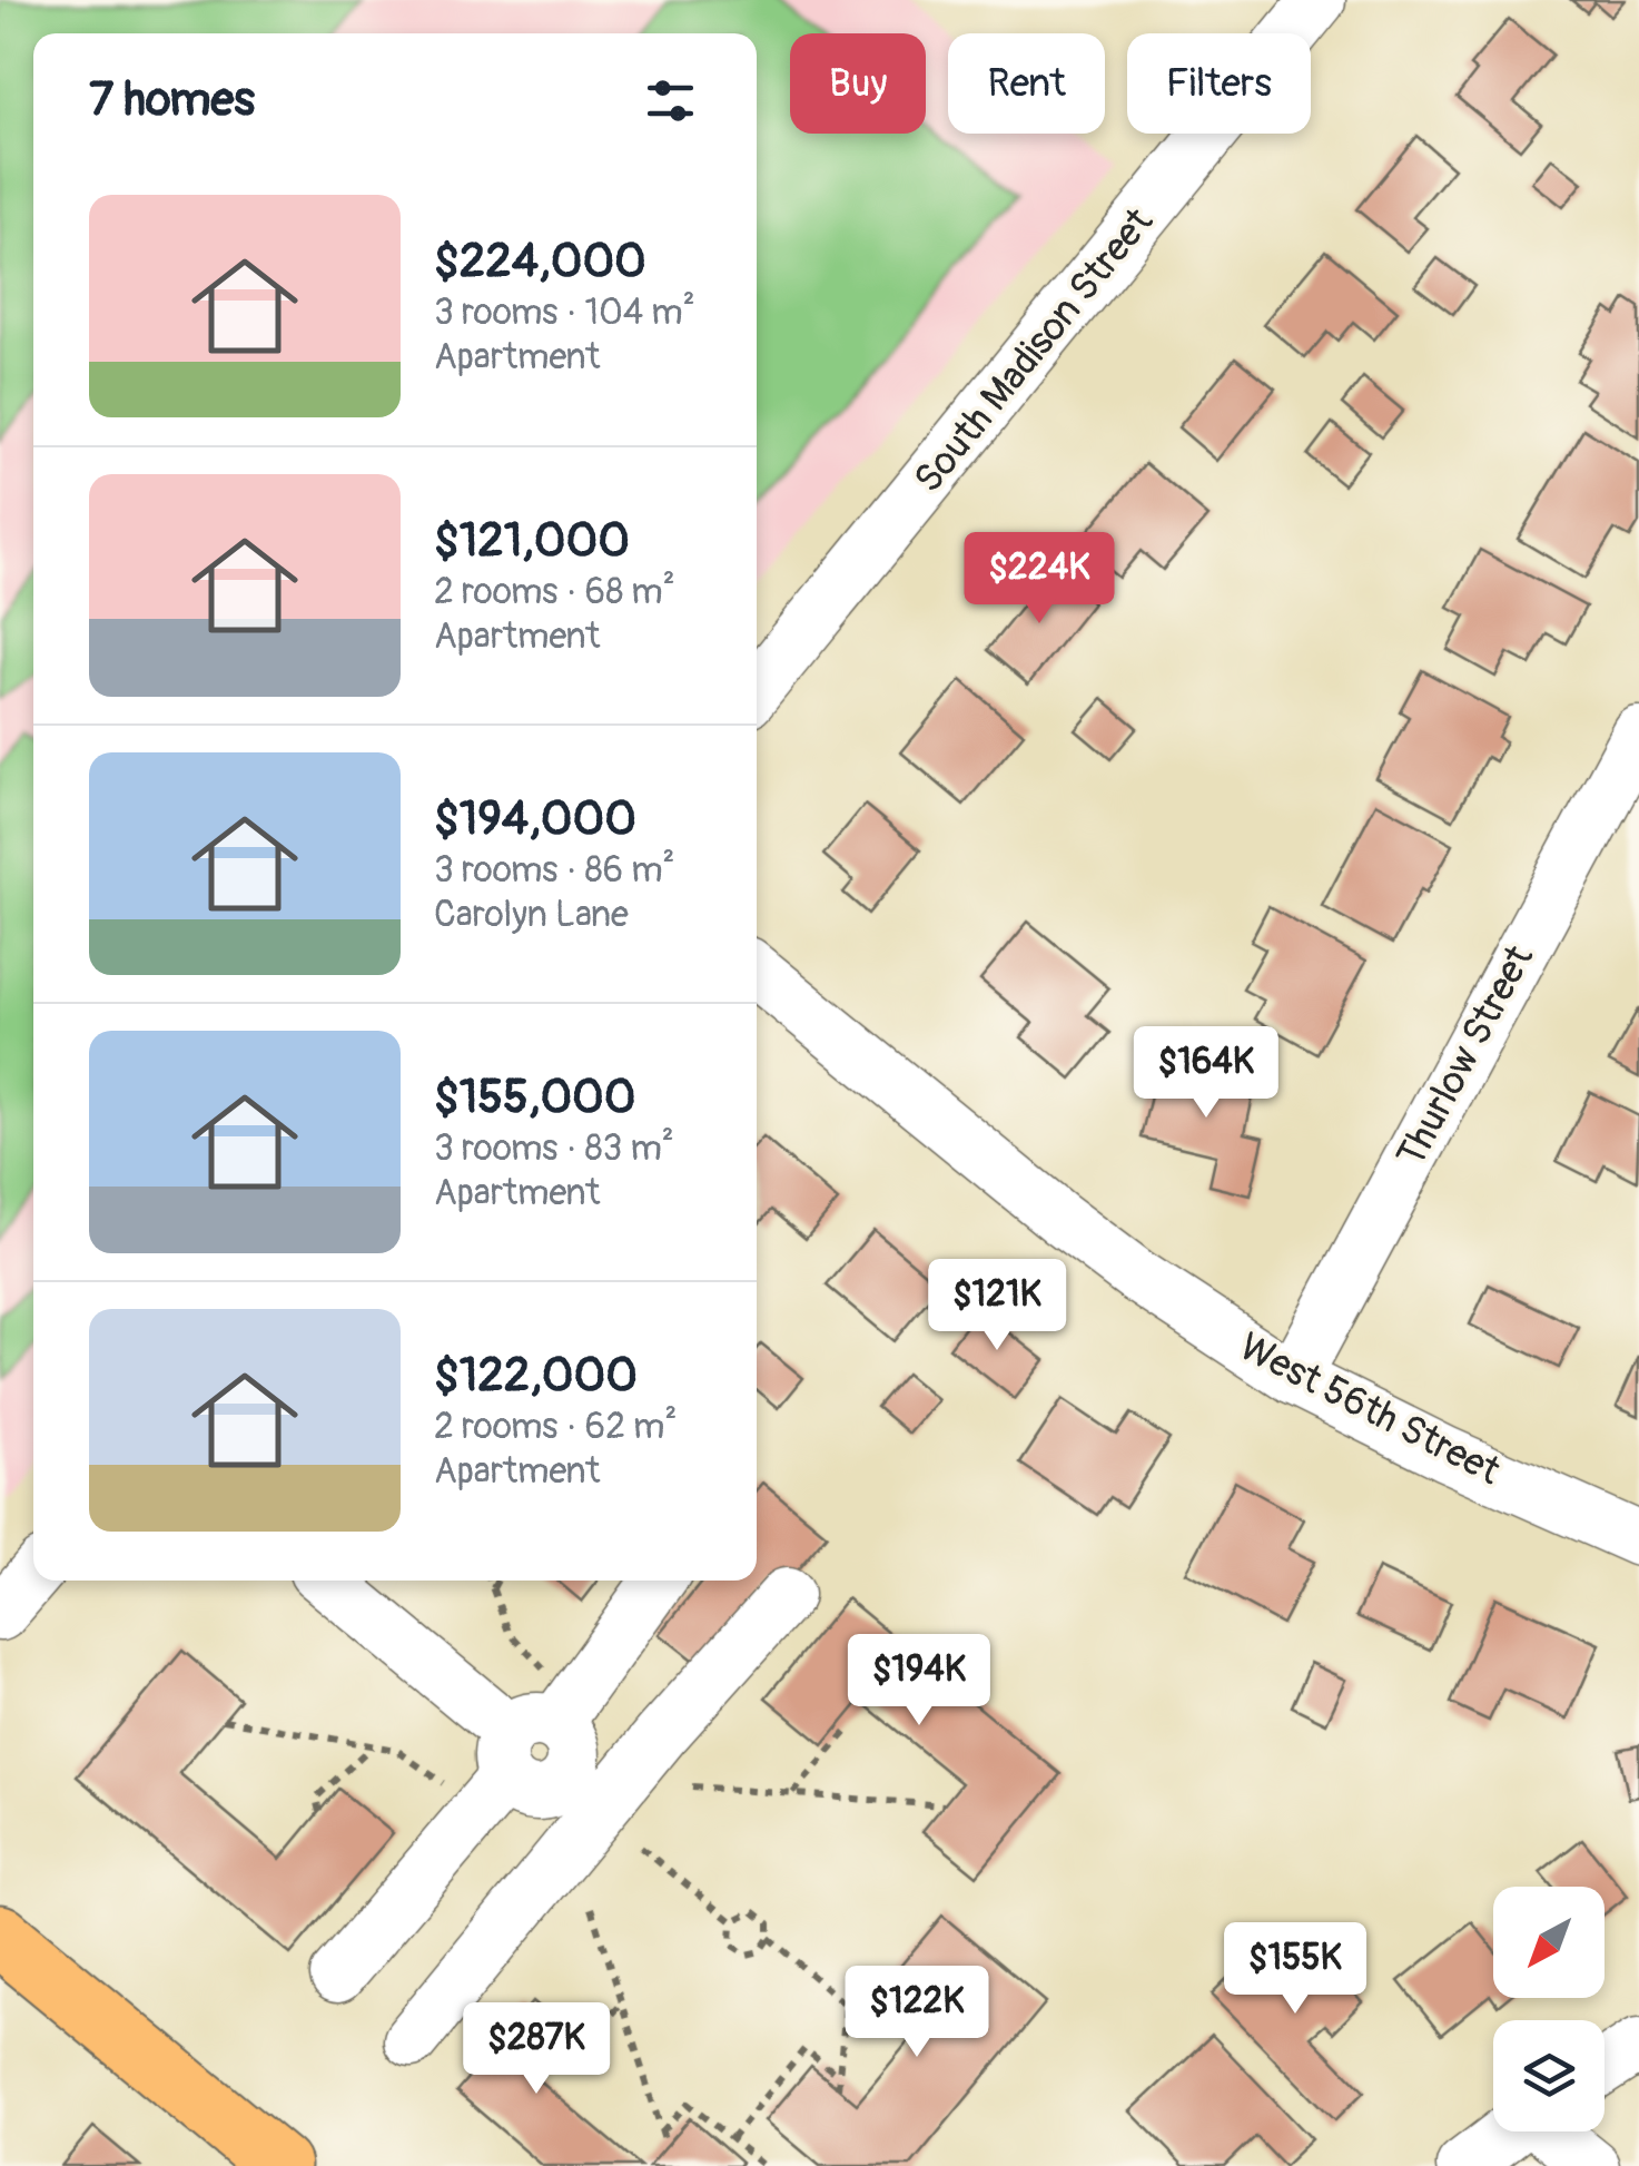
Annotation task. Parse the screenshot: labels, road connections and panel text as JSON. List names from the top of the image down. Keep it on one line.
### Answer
{"streets":{"street":["South Madison Street","Thurlow Street","West 56th Street"]},"crossings":[["Thurlow Street","West 56th Street"]],"north":"bottom left","page":{"chip":["Buy","Rent","Filters"],"heading":"7 homes","list":[{"name":"$224,000","note":"3 rooms · 104 m² · Apartment"},{"name":"$121,000","note":"2 rooms · 68 m² · Apartment"},{"name":"$194,000","note":"3 rooms · 86 m² · Carolyn Lane"},{"name":"$155,000","note":"3 rooms · 83 m² · Apartment"},{"name":"$122,000","note":"2 rooms · 62 m² · Apartment"}],"price":["$224K","$164K","$121K","$194K","$155K","$122K","$287K"]}}
